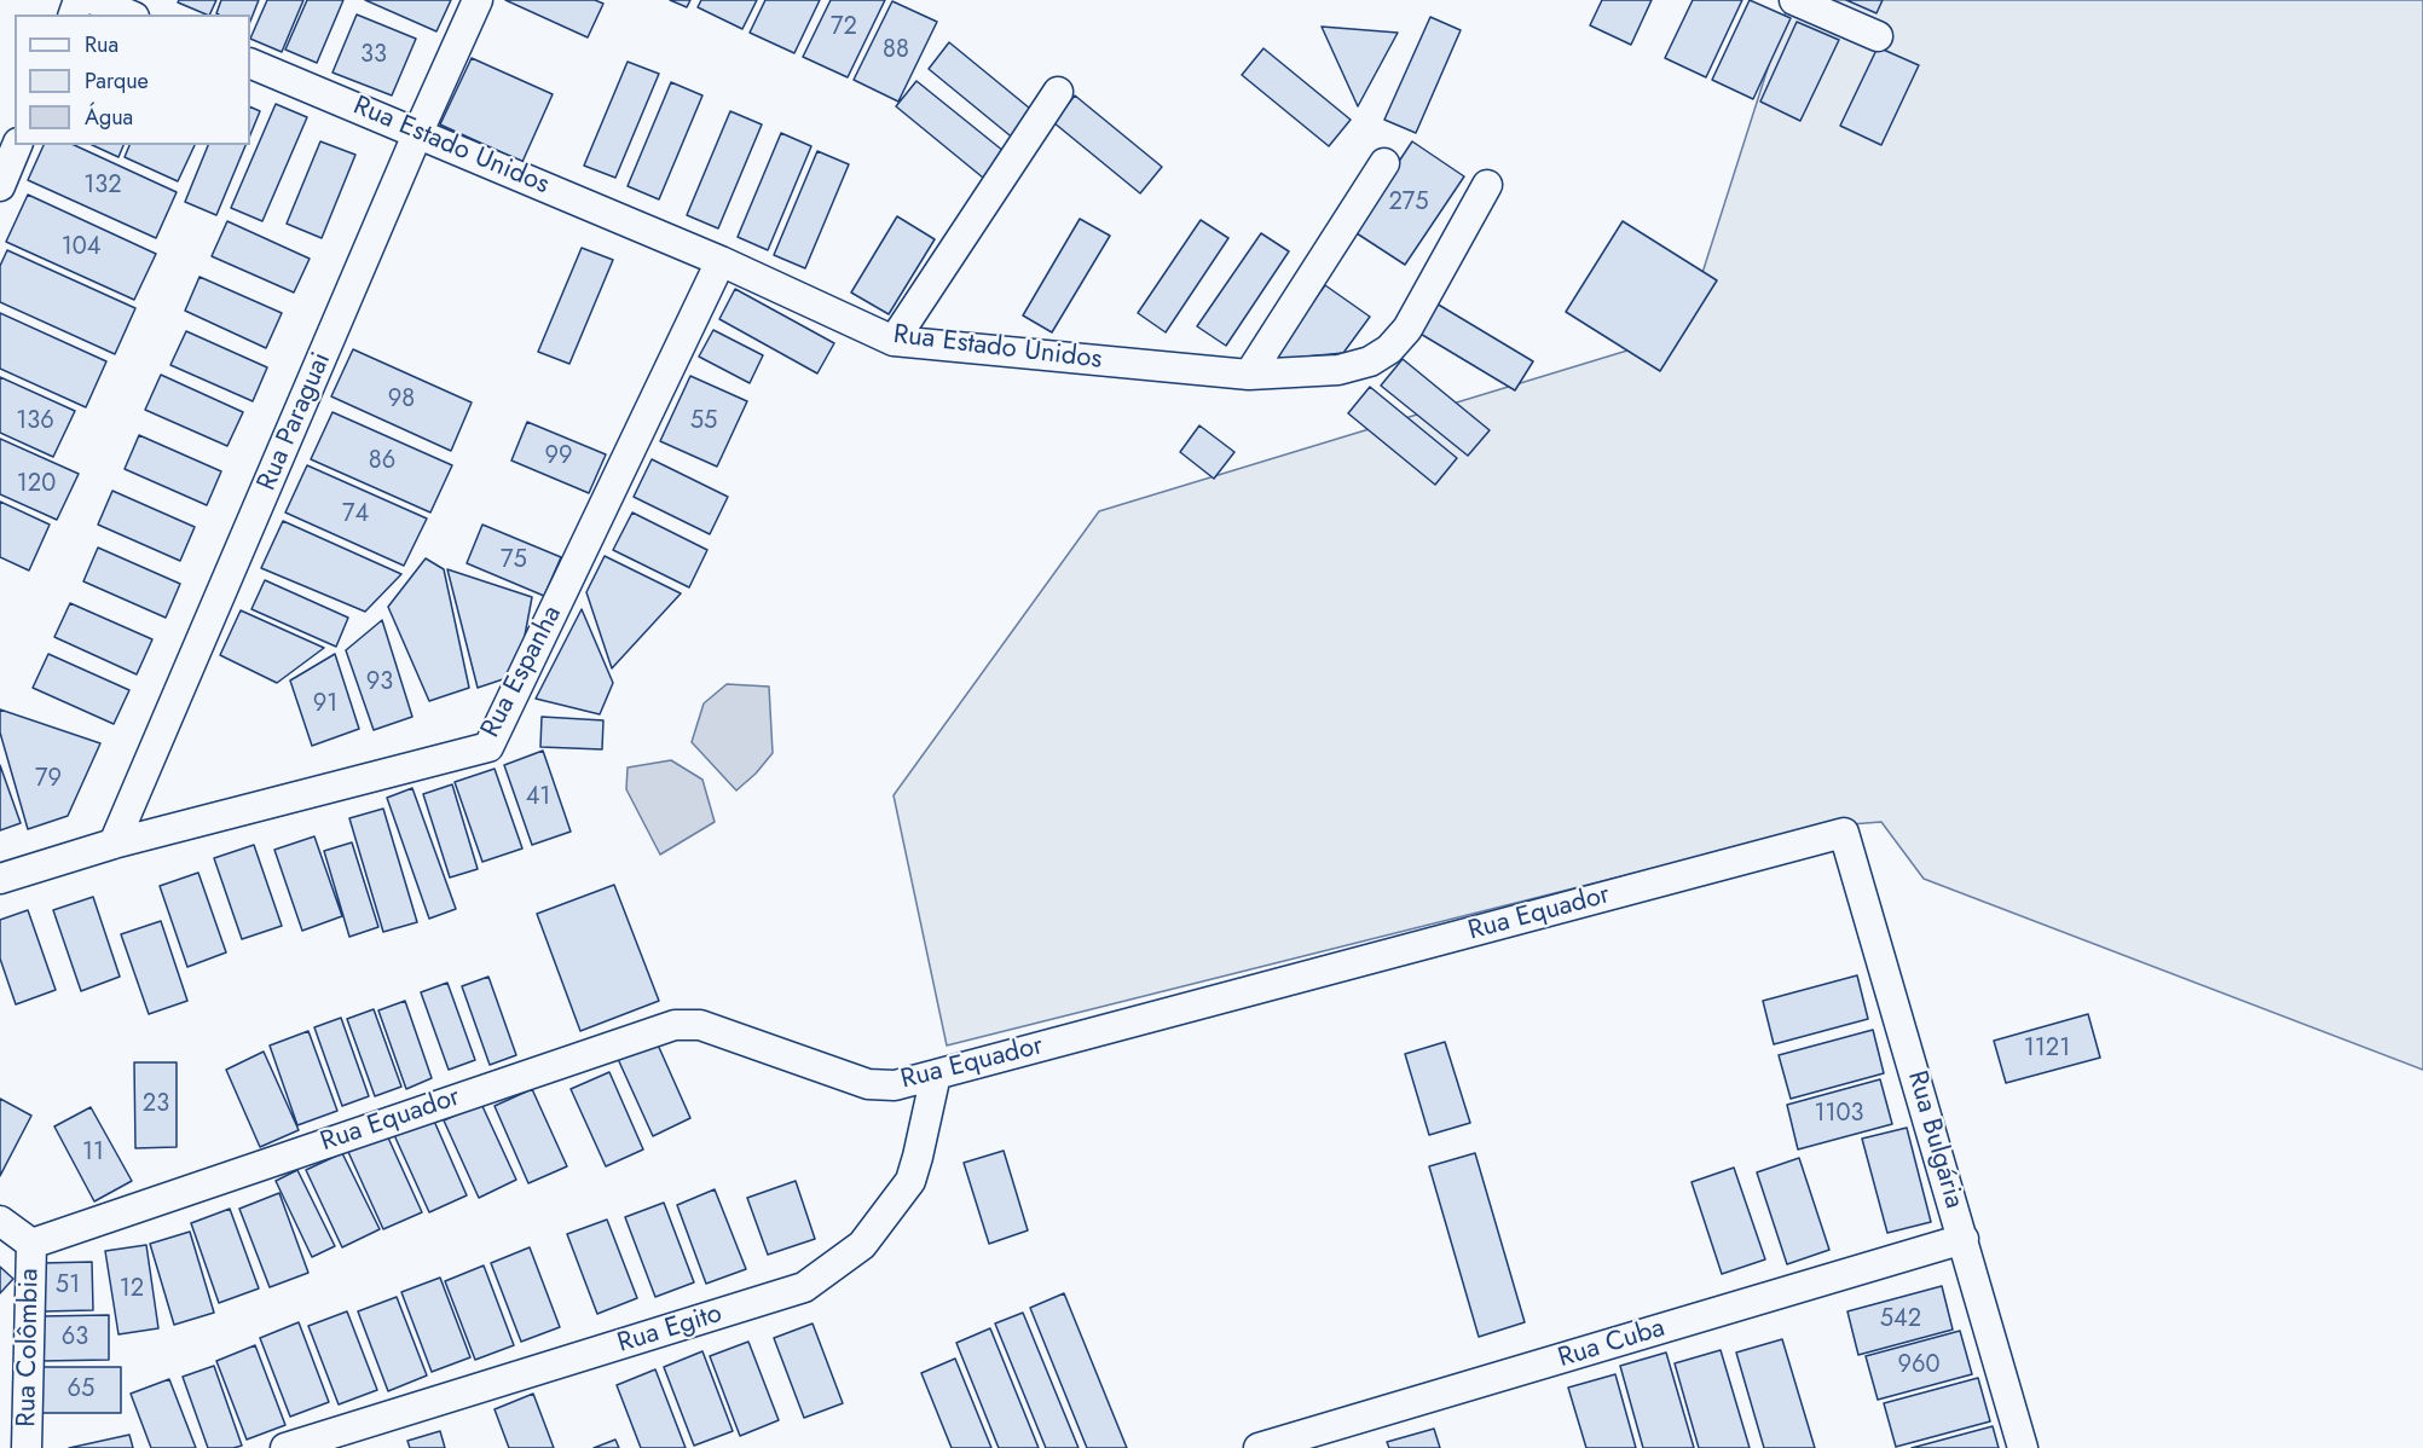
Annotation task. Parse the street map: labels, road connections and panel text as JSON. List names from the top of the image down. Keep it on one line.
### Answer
{"streets":{"street":["Rua Estado Unidos","Rua Paraguai","Rua Espanha","Rua Equador","Rua Bulgária","Rua Egito","Rua Cuba","Rua Colômbia"]},"crossings":[["Rua Estado Unidos","Rua Paraguai"],["Rua Estado Unidos","Rua Espanha"],["Rua Paraguai","Rua Espanha"],["Rua Equador","Rua Bulgária"],["Rua Equador","Rua Egito"],["Rua Equador","Rua Colômbia"],["Rua Bulgária","Rua Cuba"]],"house_numbers":["72","88","33","132","275","104","98","136","55","99","86","120","74","75","93","91","79","41","1121","23","1103","11","51","12","542","63","960","65"],"legend":["Rua","Parque","Água"]}
